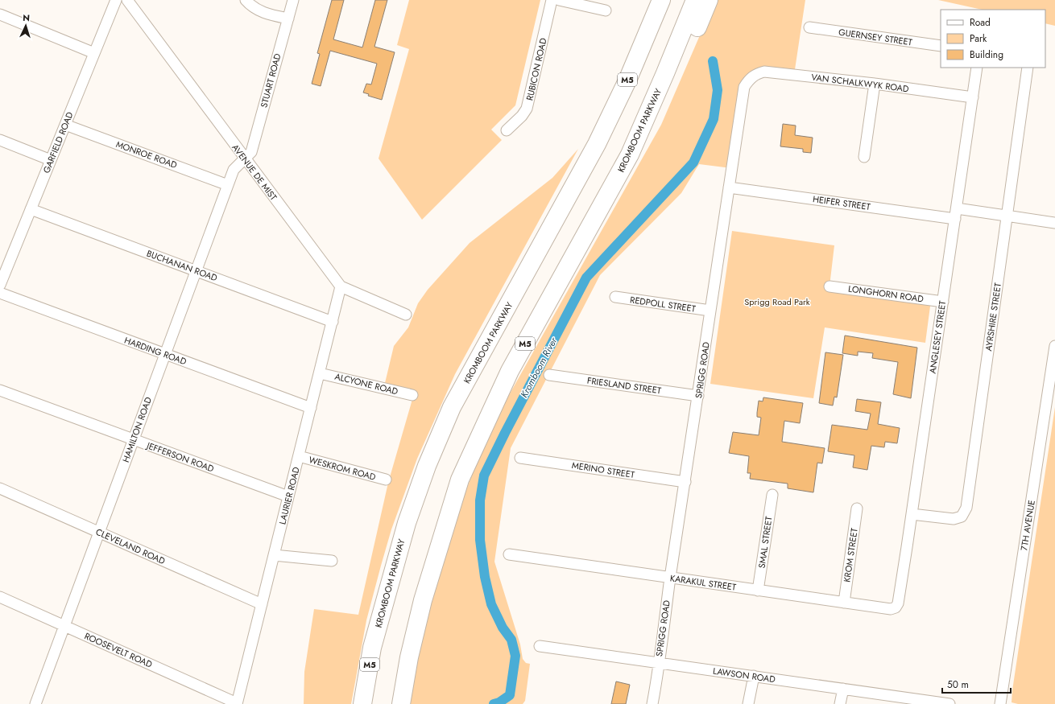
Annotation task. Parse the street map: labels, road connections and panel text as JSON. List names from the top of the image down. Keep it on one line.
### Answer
{"streets":{"highway":["M5","KROMBOOM PARKWAY"],"street":["GUERNSEY STREET","RUBICON ROAD","STUART ROAD","VAN SCHALKWYK ROAD","GARFIELD ROAD","MONROE ROAD","AVENUE DE MIST","HEIFER STREET","BUCHANAN ROAD","LONGHORN ROAD","REDPOLL STREET","AYRSHIRE STREET","ANGLESEY STREET","HARDING ROAD","SPRIGG ROAD","ALCYONE ROAD","FRIESLAND STREET","HAMILTON ROAD","JEFFERSON ROAD","WESKROM ROAD","MERINO STREET","LAURIER ROAD","7TH AVENUE","SMAL STREET","CLEVELAND ROAD","KROM STREET","KARAKUL STREET","ROOSEVELT ROAD","LAWSON ROAD"]},"crossings":[["STUART ROAD","AVENUE DE MIST"],["STUART ROAD","HAMILTON ROAD"],["VAN SCHALKWYK ROAD","ANGLESEY STREET"],["VAN SCHALKWYK ROAD","SPRIGG ROAD"],["GARFIELD ROAD","MONROE ROAD"],["GARFIELD ROAD","BUCHANAN ROAD"],["MONROE ROAD","HAMILTON ROAD"],["AVENUE DE MIST","HAMILTON ROAD"],["AVENUE DE MIST","LAURIER ROAD"],["HEIFER STREET","AYRSHIRE STREET"],["HEIFER STREET","ANGLESEY STREET"],["HEIFER STREET","SPRIGG ROAD"],["BUCHANAN ROAD","HAMILTON ROAD"],["BUCHANAN ROAD","LAURIER ROAD"],["LONGHORN ROAD","ANGLESEY STREET"],["REDPOLL STREET","SPRIGG ROAD"],["AYRSHIRE STREET","ANGLESEY STREET"],["ANGLESEY STREET","KARAKUL STREET"],["HARDING ROAD","HAMILTON ROAD"],["HARDING ROAD","LAURIER ROAD"],["SPRIGG ROAD","FRIESLAND STREET"],["SPRIGG ROAD","MERINO STREET"],["SPRIGG ROAD","KARAKUL STREET"],["SPRIGG ROAD","LAWSON ROAD"],["ALCYONE ROAD","LAURIER ROAD"],["HAMILTON ROAD","JEFFERSON ROAD"],["HAMILTON ROAD","CLEVELAND ROAD"],["HAMILTON ROAD","ROOSEVELT ROAD"],["JEFFERSON ROAD","LAURIER ROAD"],["WESKROM ROAD","LAURIER ROAD"],["LAURIER ROAD","CLEVELAND ROAD"],["LAURIER ROAD","ROOSEVELT ROAD"],["SMAL STREET","KARAKUL STREET"],["KROM STREET","KARAKUL STREET"]],"water":["Kromboom River"],"parks":["Sprigg Road Park"],"legend":["Road","Park","Building"],"scale_bar":"50 m","north":"top"}
